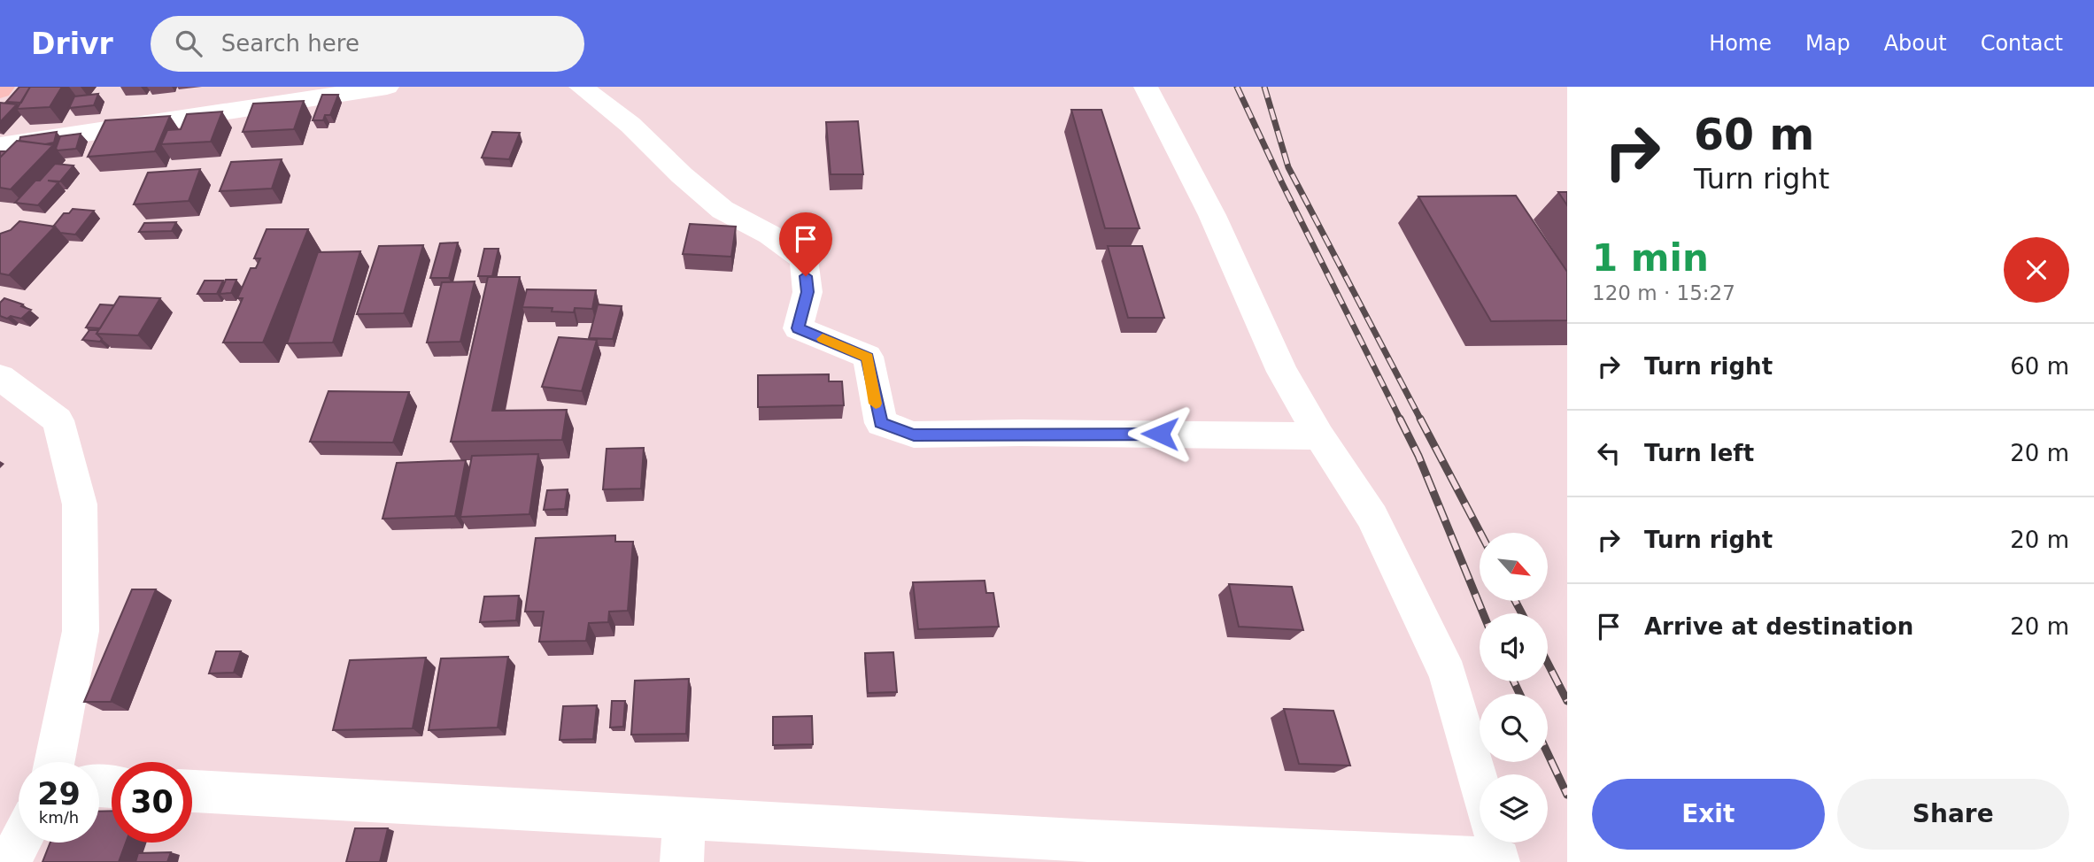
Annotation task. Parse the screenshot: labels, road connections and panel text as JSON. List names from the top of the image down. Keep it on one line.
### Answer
{"north":"bottom right","page":{"header":"Drivr","search":"Search here","nav":["Home","Map","About","Contact"],"turn":["60 m","Turn right"],"heading":["1 min","120 m · 15:27"],"list":[{"name":"Turn right","value":"60 m"},{"name":"Turn left","value":"20 m"},{"name":"Turn right","value":"20 m"},{"name":"Arrive at destination","value":"20 m"}],"speed":"29 km/h","limit":"30","buttons":["Exit","Share"]}}
